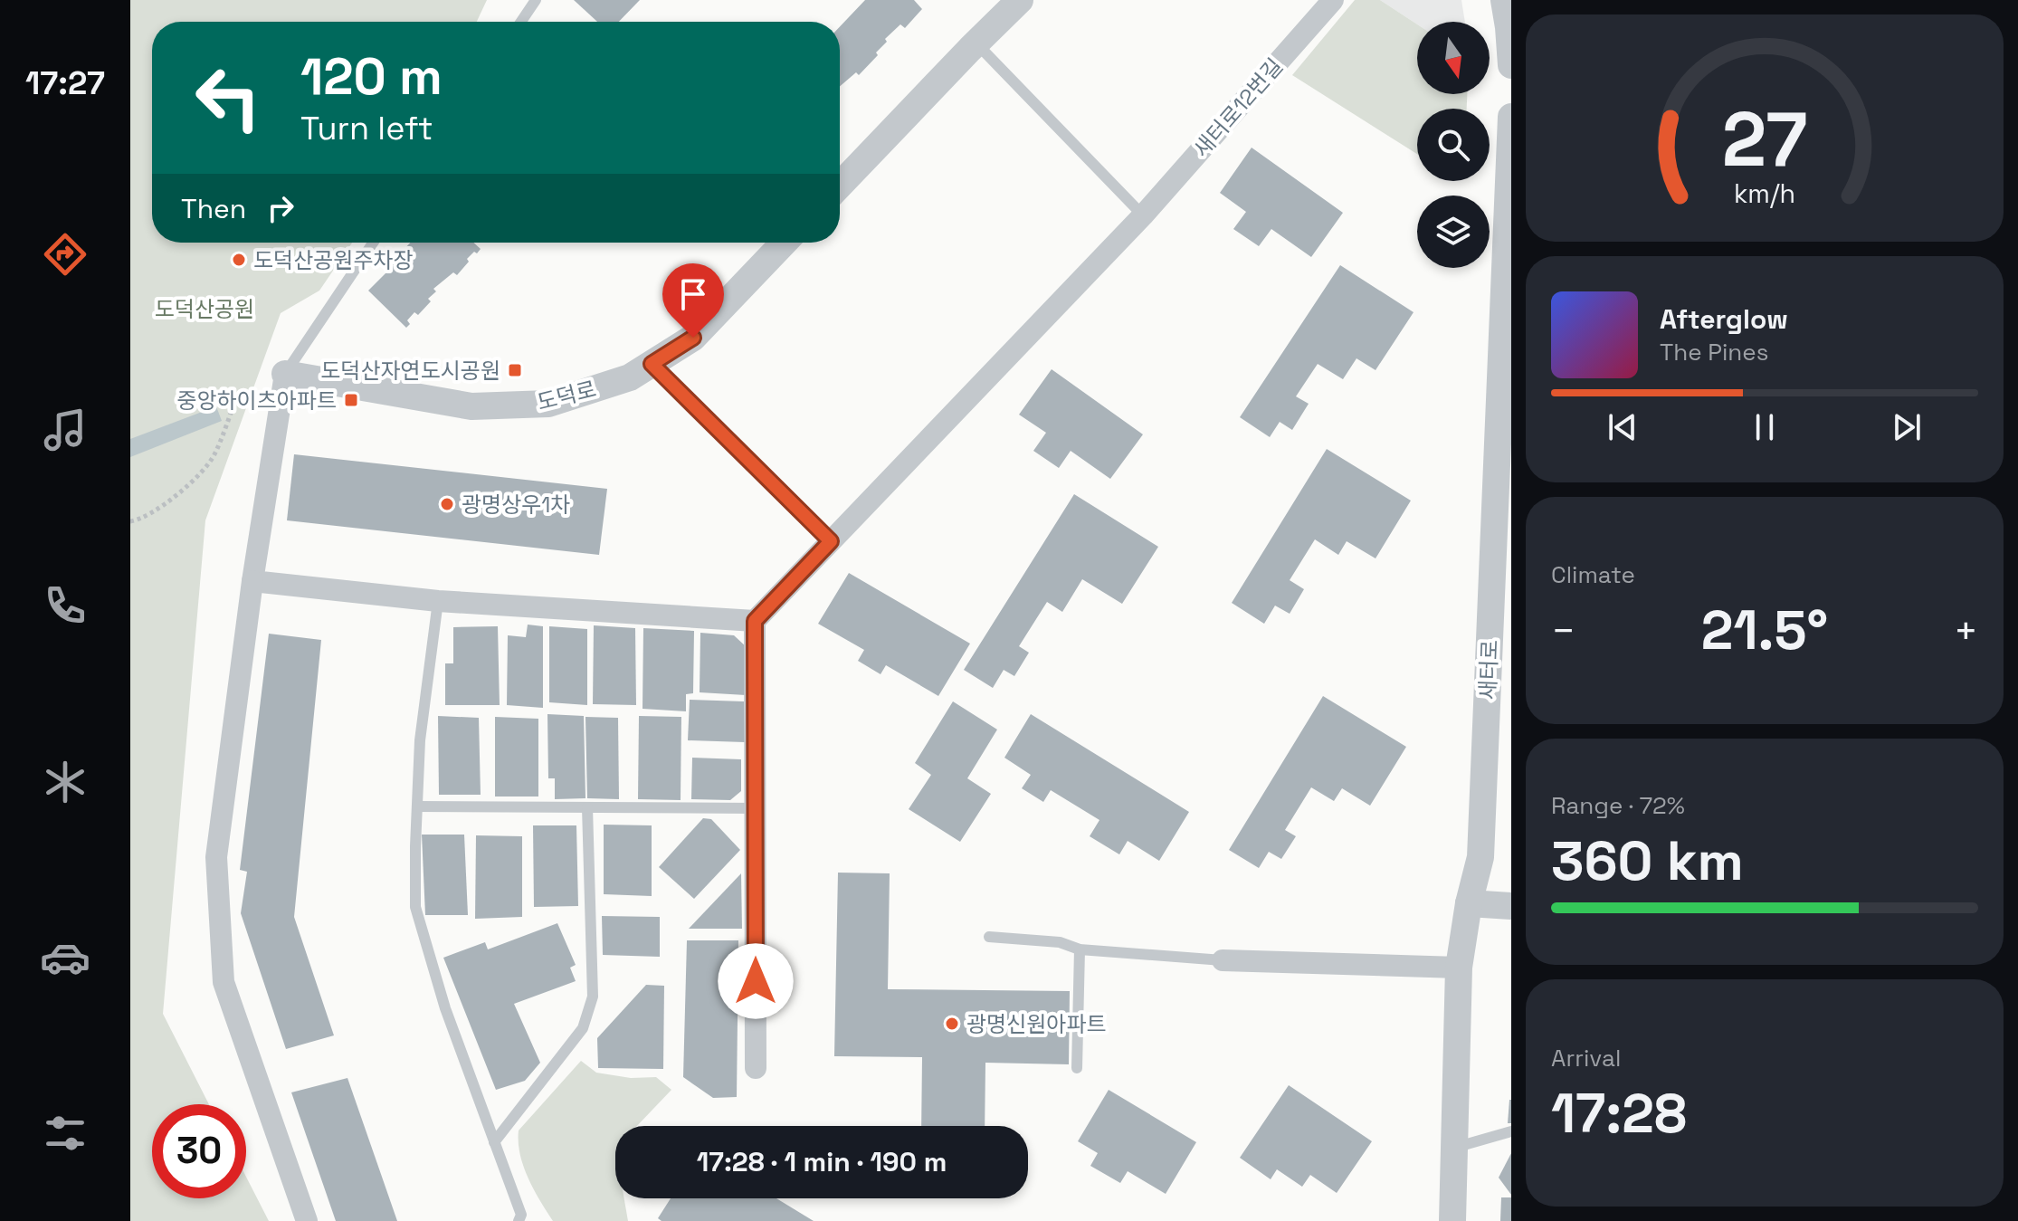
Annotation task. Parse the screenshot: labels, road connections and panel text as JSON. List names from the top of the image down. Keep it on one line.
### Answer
{"streets":{"street":["새터로12번길","도덕로","새터로"]},"parks":["도덕산공원"],"places":{"other":["도덕산공원주차장","광명상우1차","광명신원아파트"],"transit":["도덕산자연도시공원","중앙하이츠아파트"]},"north":"bottom","page":{"tabs":"17:27","turn":["120 m","Turn left"],"then":"Then","song":["Afterglow","The Pines"],"tile":["Climate",["Range · 72%","360 km"],["Arrival","17:28"]],"heat":["−","21.5°","+"],"limit":"30","trip":"17:28 · 1 min · 190 m","gauge":["27","km/h"]}}
